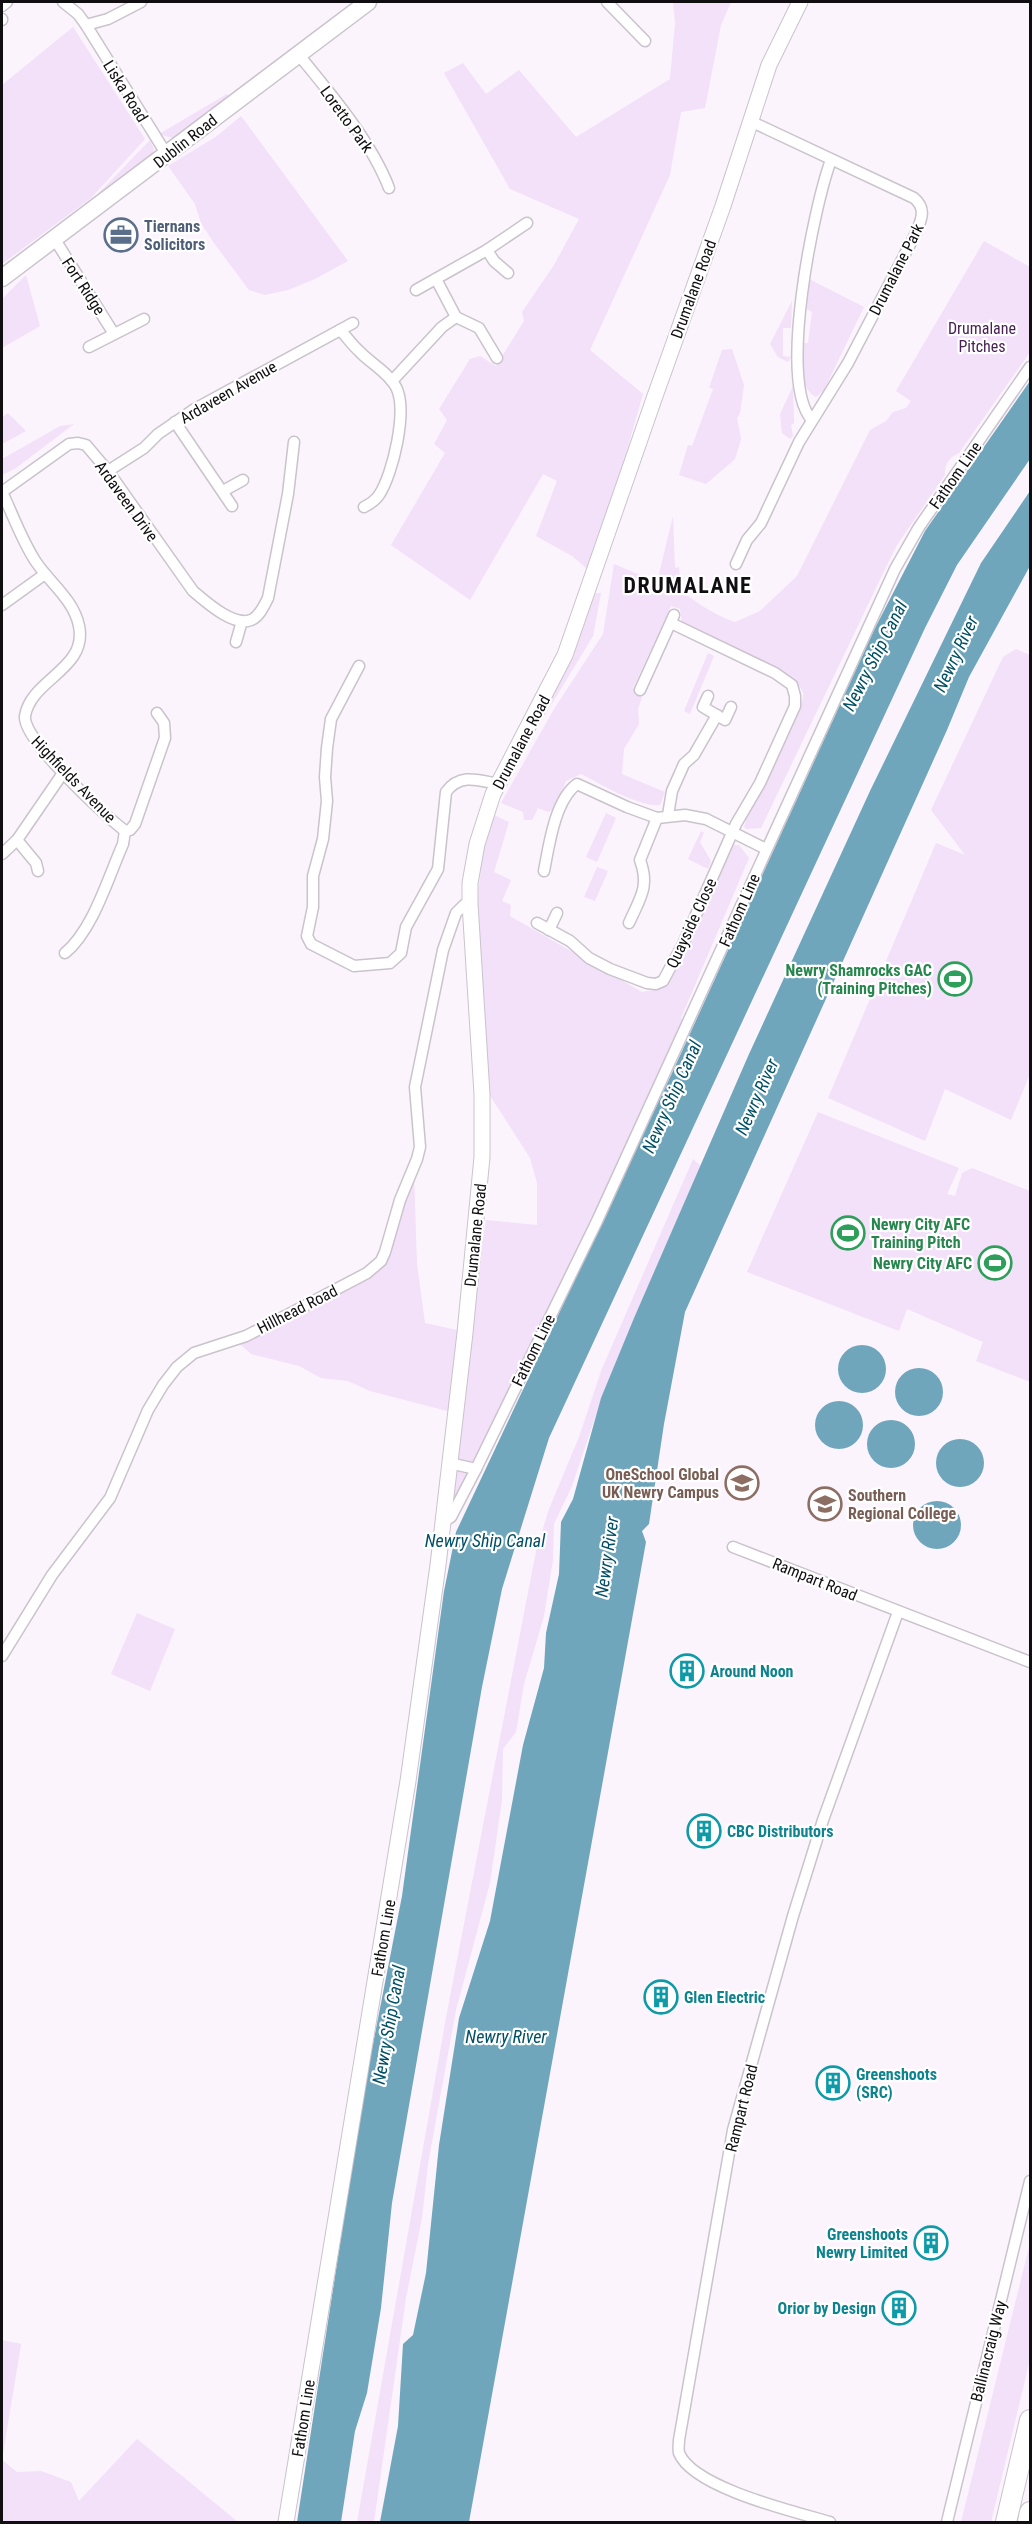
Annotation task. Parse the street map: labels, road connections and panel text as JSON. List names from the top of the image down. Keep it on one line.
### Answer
{"streets":{"main road":["Dublin Road","Drumalane Road","Fathom Line"],"street":["Liska Road","Loretto Park","Drumalane Park","Fort Ridge","Ardaveen Avenue","Ardaveen Drive","Highfields Avenue","Quayside Close","Hillhead Road","Rampart Road","Ballinacraig Way"]},"crossings":[["Liska Road","Dublin Road"],["Loretto Park","Dublin Road"],["Dublin Road","Fort Ridge"],["Drumalane Park","Drumalane Road"],["Drumalane Road","Fathom Line"],["Drumalane Road","Hillhead Road"],["Ardaveen Avenue","Ardaveen Drive"],["Ardaveen Drive","Highfields Avenue"]],"districts":["DRUMALANE"],"water":["Newry River","Newry Ship Canal"],"parks":["Drumalane Pitches"],"places":{"office":["Tiernans Solicitors"],"sports":["Newry Shamrocks GAC (Training Pitches)","Newry City AFC Training Pitch","Newry City AFC"],"school or university":["OneSchool Global UK Newry Campus","Southern Regional College"],"building":["Around Noon","CBC Distributors","Glen Electric","Greenshoots (SRC)","Greenshoots Newry Limited","Orior by Design"]}}
